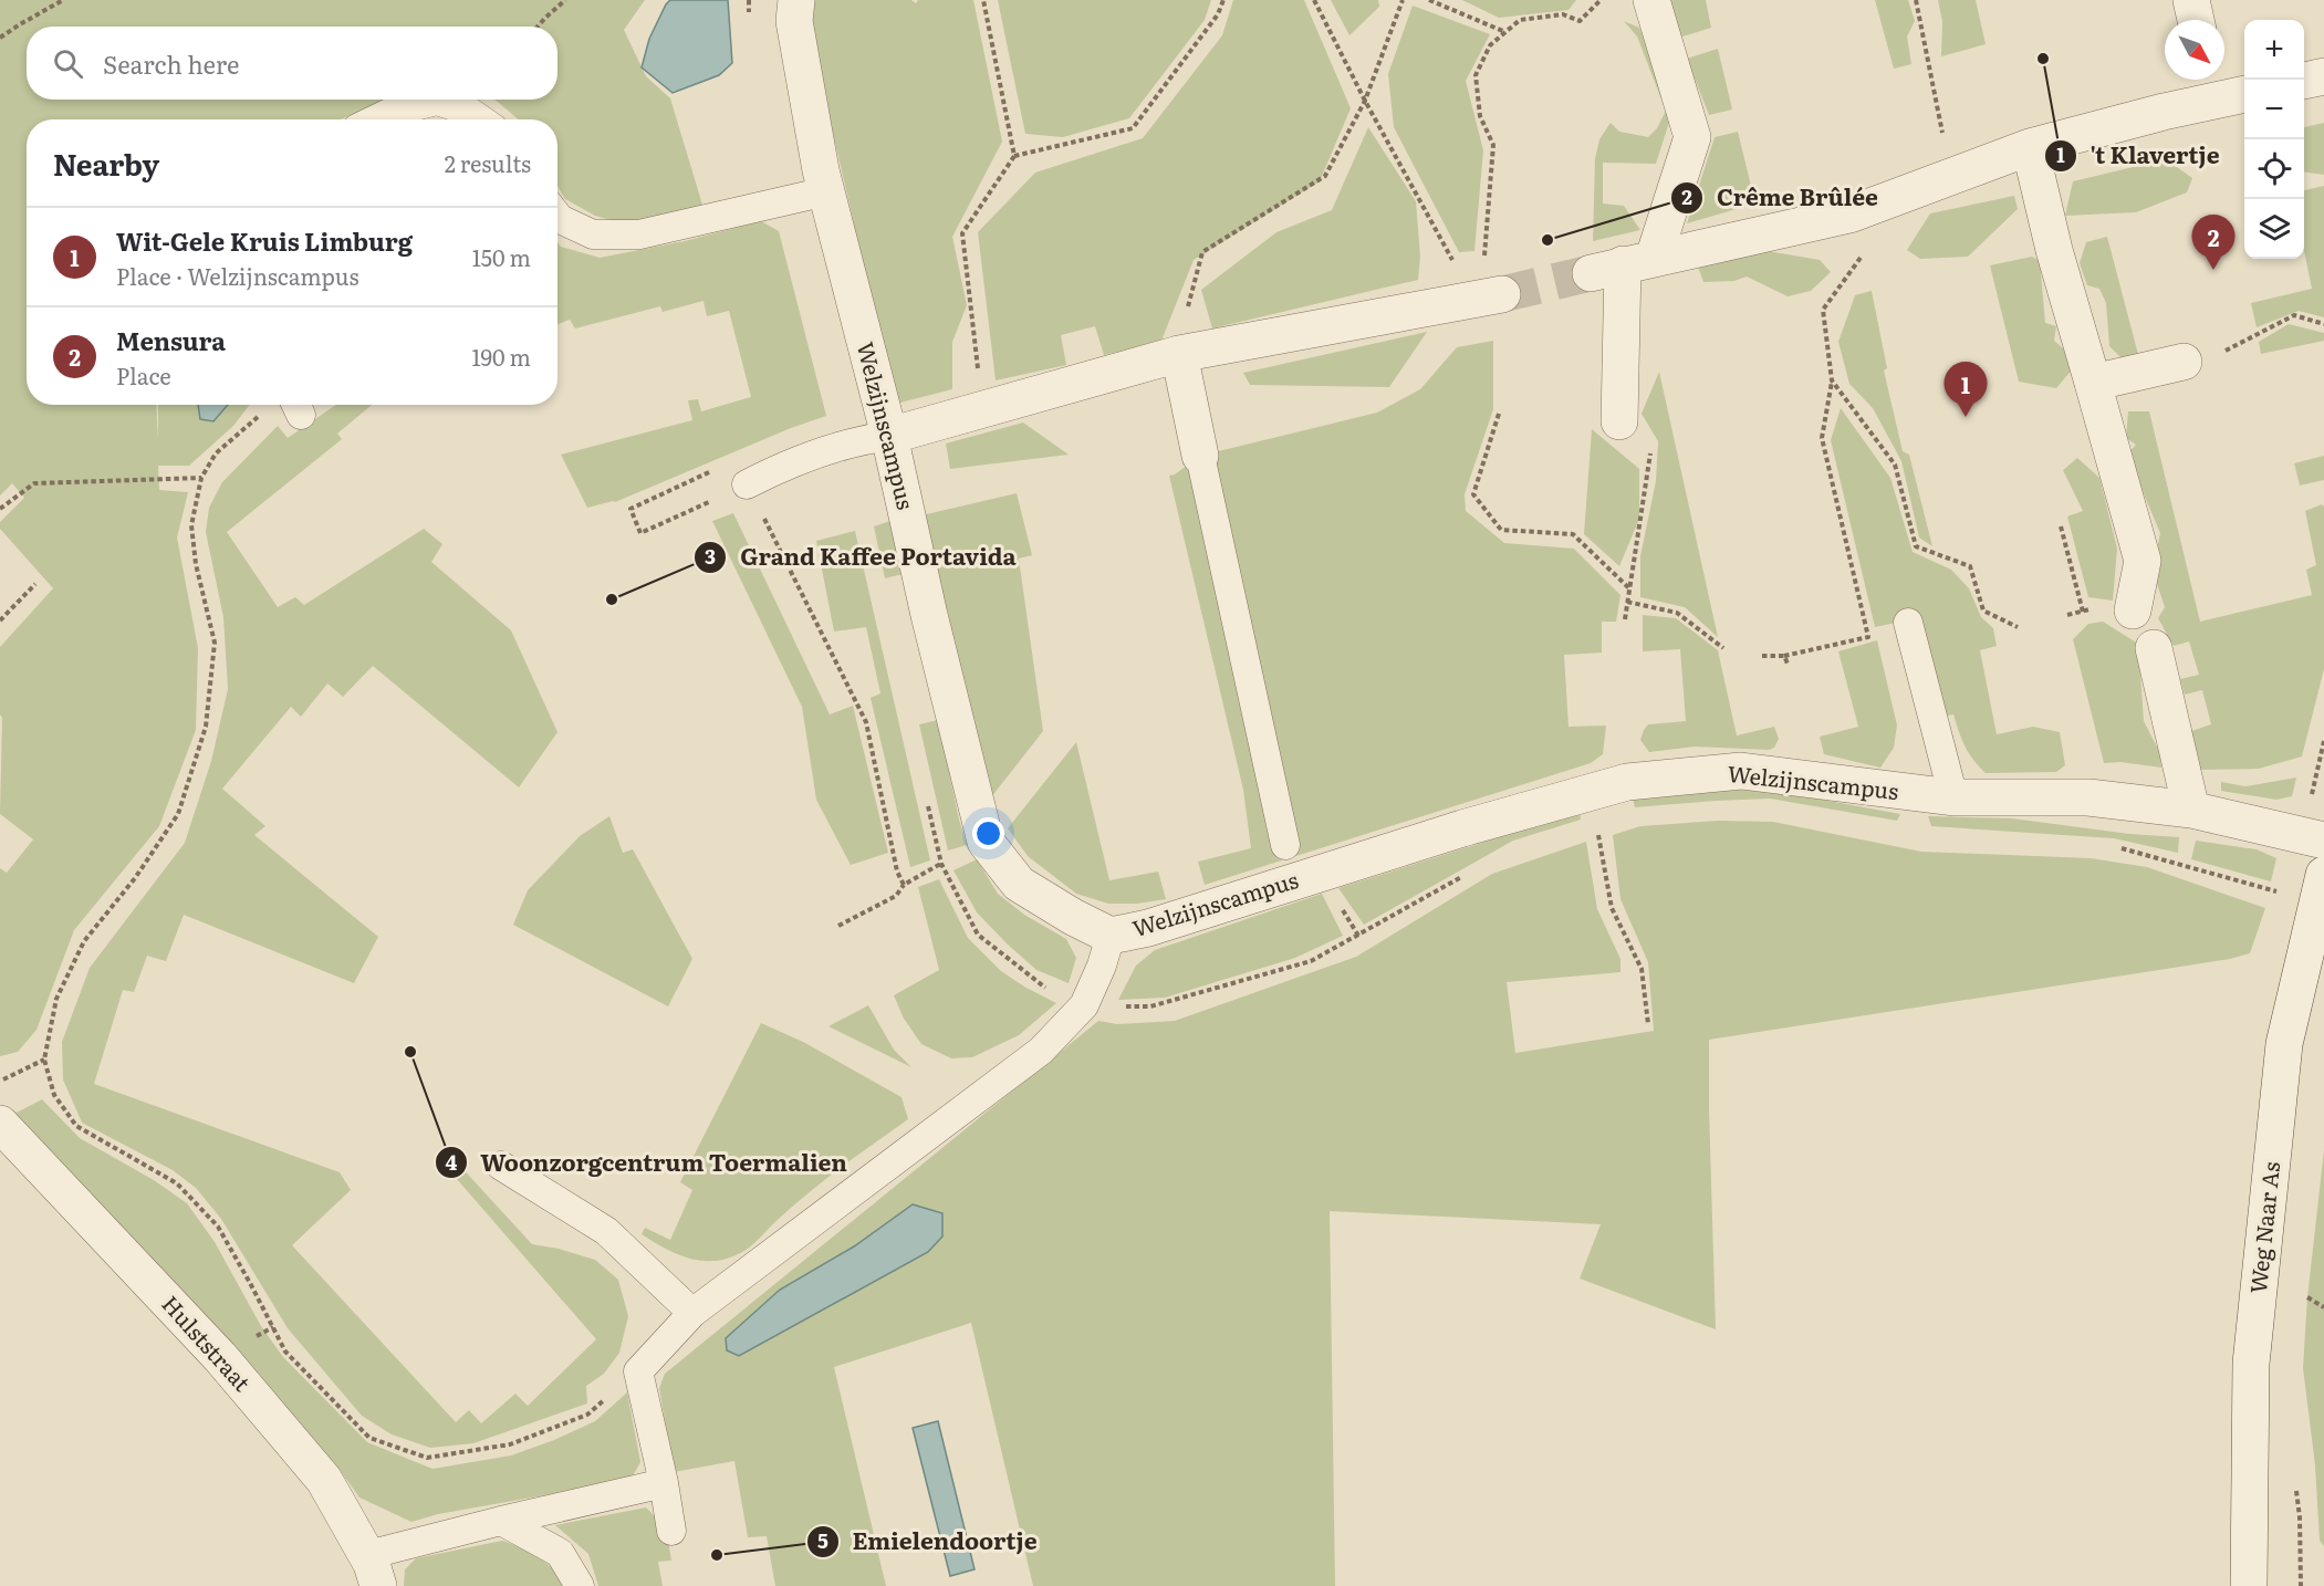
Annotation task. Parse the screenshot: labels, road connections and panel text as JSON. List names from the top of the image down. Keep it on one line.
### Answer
{"streets":{"street":["Welzijnscampus","Weg Naar As","Hulststraat"]},"places":["'t Klavertje","Crême Brûlée","Grand Kaffee Portavida","Woonzorgcentrum Toermalien","Emielendoortje"],"north":"bottom right","page":{"map_buttons":["+","−"],"search":"Search here","heading":["Nearby","2 results"],"list":[{"mark":"1","name":"Wit-Gele Kruis Limburg","note":"Place · Welzijnscampus","value":"150 m"},{"mark":"2","name":"Mensura","note":"Place","value":"190 m"}],"pins":["2","1"]}}
